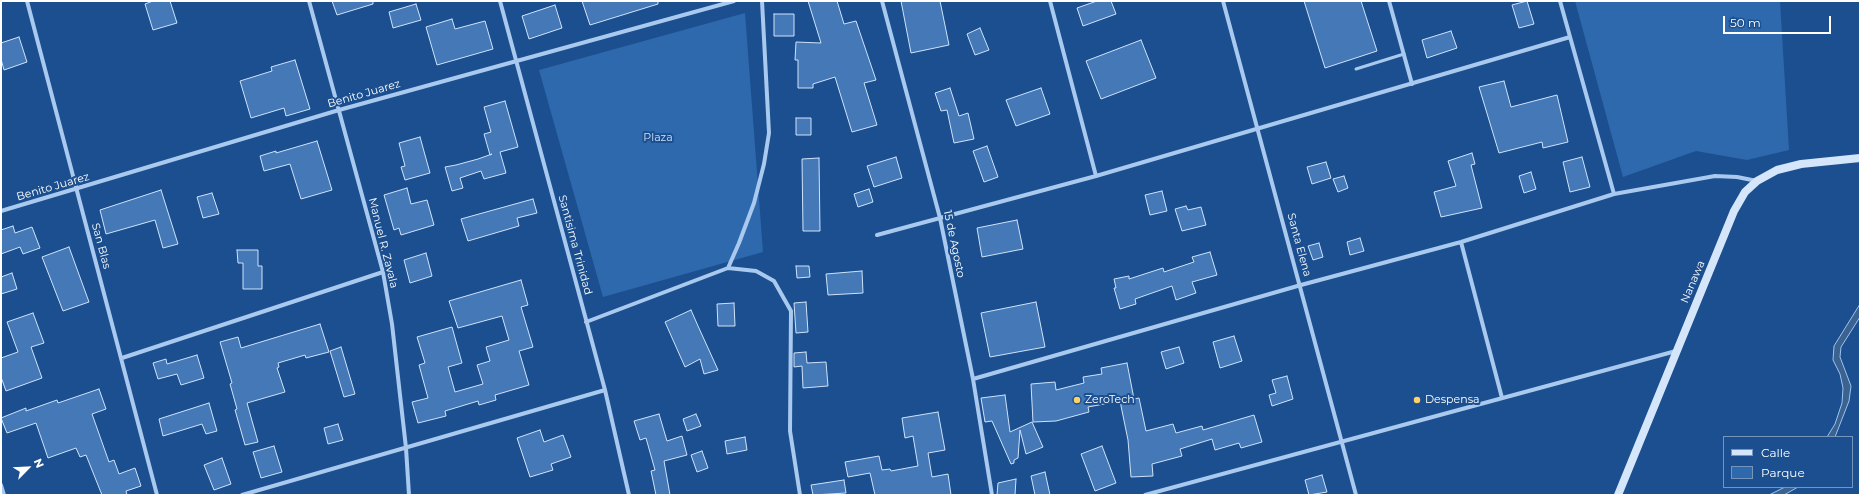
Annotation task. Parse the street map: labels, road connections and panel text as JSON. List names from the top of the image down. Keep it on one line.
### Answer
{"streets":{"main road":["Nanawa"],"street":["Benito Juarez","Manuel R. Zavala","15 de Agosto","Santisima Trinidad","Santa Elena","San Blas"]},"crossings":[["Benito Juarez","Manuel R. Zavala"],["Benito Juarez","Santisima Trinidad"],["Benito Juarez","San Blas"]],"parks":["Plaza"],"places":["ZeroTech","Despensa"],"legend":["Calle","Parque"],"scale_bar":"50 m","north":"top right"}
